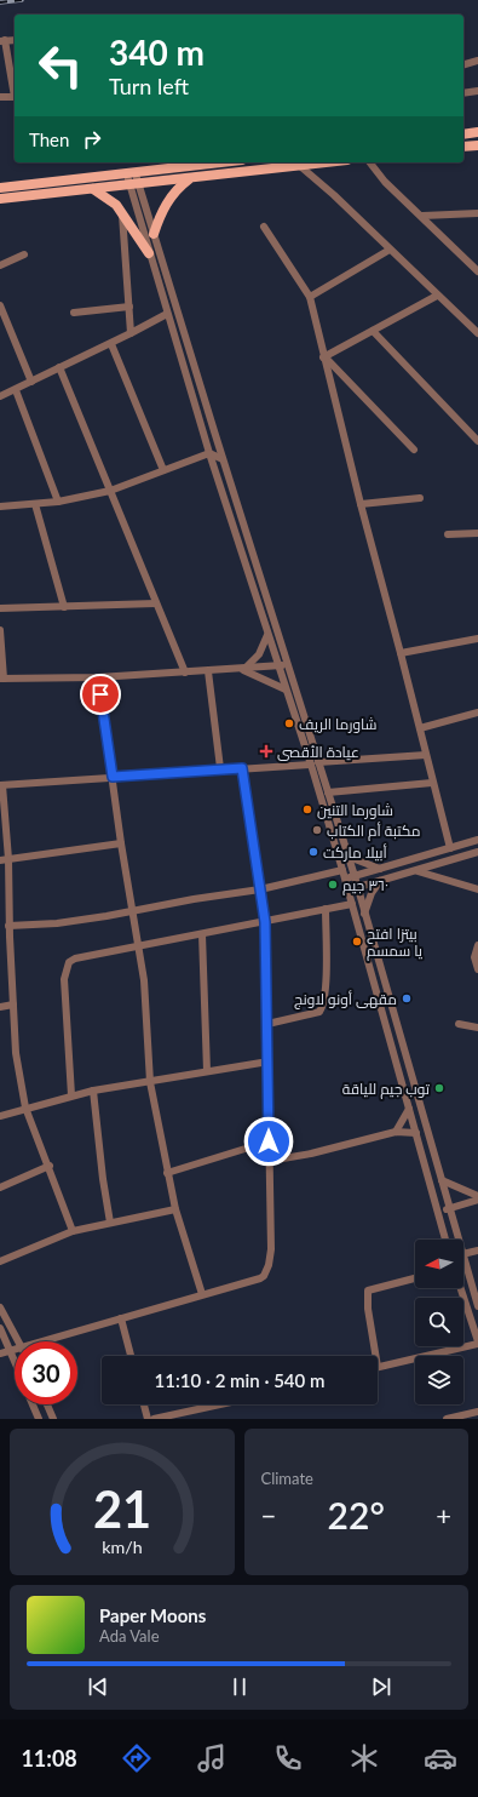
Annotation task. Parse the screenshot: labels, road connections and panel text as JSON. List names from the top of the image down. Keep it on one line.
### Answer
{"places":{"other":["شاورما الريف","شاورما التنين","مكتبة أم الكتاب","أبيلا ماركت","٣٦٠ جيم","بيتزا افتح يا سمسم","مقهى أونو لاونج","توب جيم للياقة"],"health":["عيادة الأقصى"]},"north":"left","page":{"turn":["340 m","Turn left"],"then":"Then","limit":"30","trip":"11:10 · 2 min · 540 m","tile":"Climate","heat":["−","22°","+"],"song":["Paper Moons","Ada Vale"],"tabs":"11:08","gauge":["21","km/h"]}}
